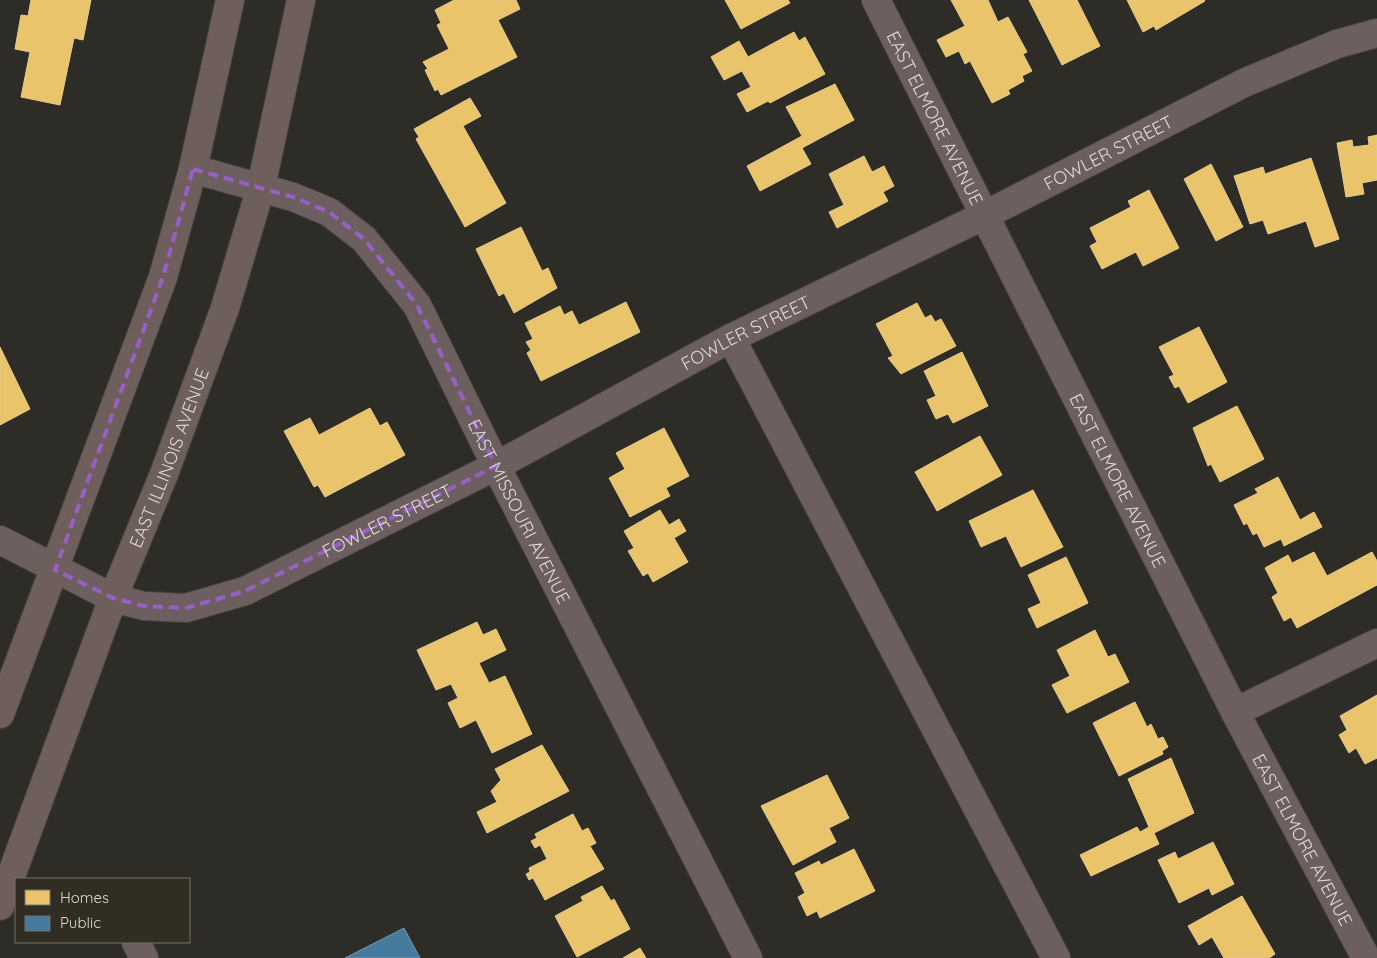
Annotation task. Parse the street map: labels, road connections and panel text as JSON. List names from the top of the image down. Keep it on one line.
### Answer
{"streets":{"main road":["EAST ILLINOIS AVENUE"],"street":["EAST ELMORE AVENUE","FOWLER STREET","EAST MISSOURI AVENUE"]},"crossings":[["EAST ELMORE AVENUE","FOWLER STREET"],["FOWLER STREET","EAST ILLINOIS AVENUE"],["FOWLER STREET","EAST MISSOURI AVENUE"],["EAST ILLINOIS AVENUE","EAST MISSOURI AVENUE"]],"legend":["Homes","Public"]}
